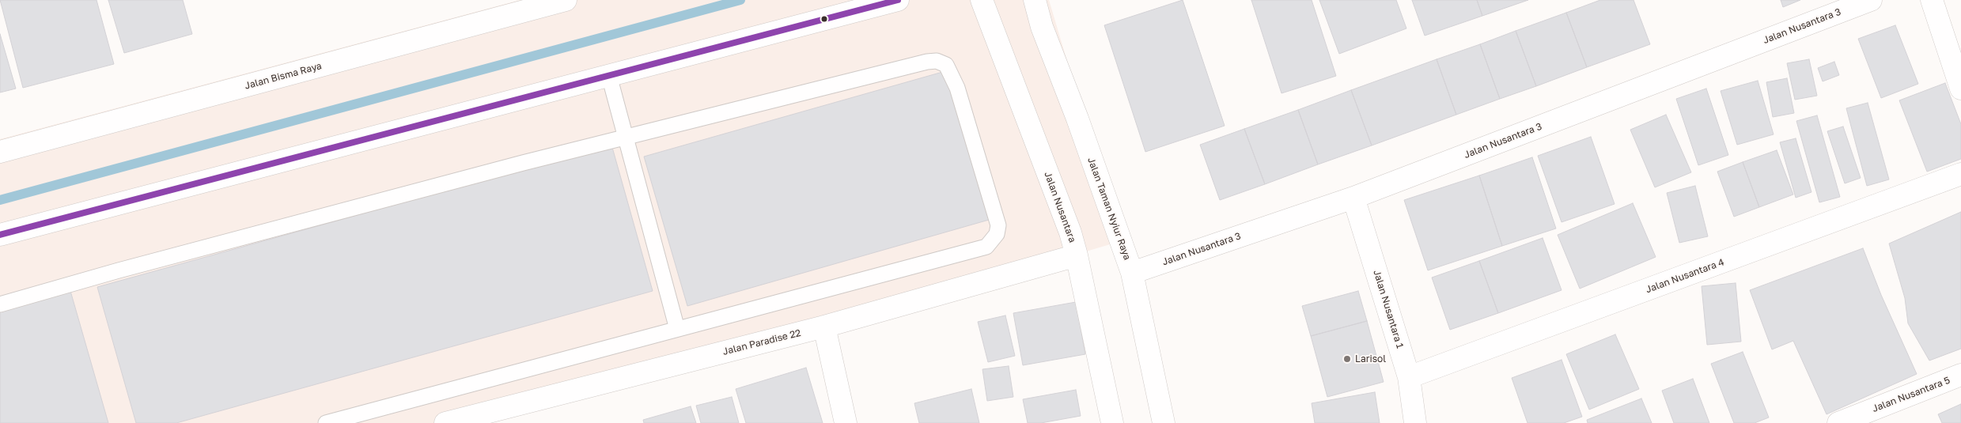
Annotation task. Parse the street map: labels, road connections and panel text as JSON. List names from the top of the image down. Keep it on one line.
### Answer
{"streets":{"street":["Jalan Nusantara 3","Jalan Bisma Raya","Jalan Nusantara","Jalan Taman Nyiur Raya","Jalan Nusantara 4","Jalan Nusantara 1","Jalan Paradise 22","Jalan Nusantara 5"]},"crossings":[["Jalan Nusantara 3","Jalan Taman Nyiur Raya"],["Jalan Nusantara 3","Jalan Nusantara 1"],["Jalan Nusantara","Jalan Paradise 22"],["Jalan Nusantara 4","Jalan Nusantara 1"]],"places":["Larisol"]}
